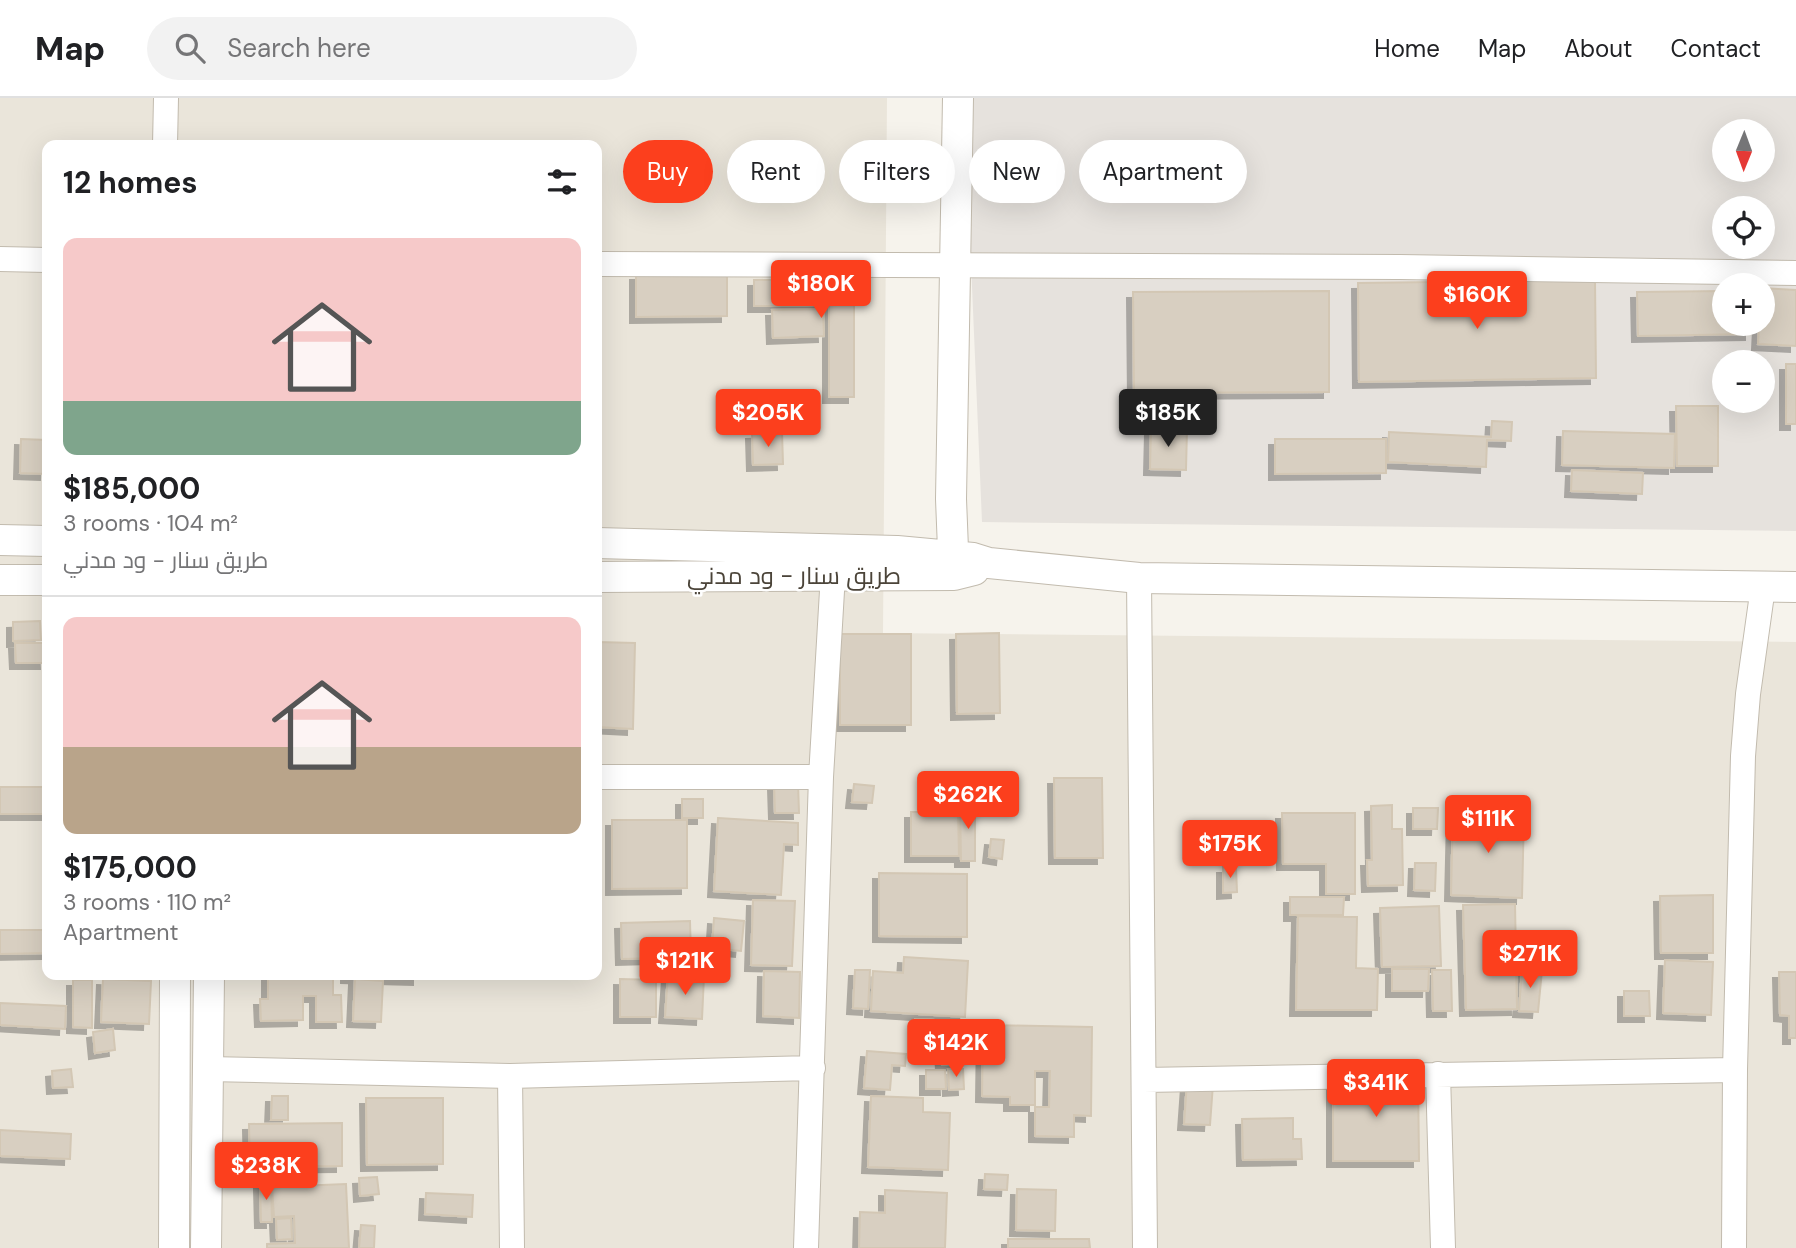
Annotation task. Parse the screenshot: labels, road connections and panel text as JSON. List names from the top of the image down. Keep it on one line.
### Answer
{"streets":{"street":["طريق سنار - ود مدني"]},"north":"bottom","page":{"header":"Map","search":"Search here","nav":["Home","Map","About","Contact"],"map_buttons":["+","−"],"chip":["Buy","Rent","Filters","New","Apartment"],"heading":"12 homes","list":[{"name":"$185,000","note":"3 rooms · 104 m² · طريق سنار - ود مدني"},{"name":"$175,000","note":"3 rooms · 110 m² · Apartment"}],"price":["$180K","$160K","$205K","$185K","$262K","$111K","$175K","$271K","$121K","$142K","$341K","$238K"]}}
